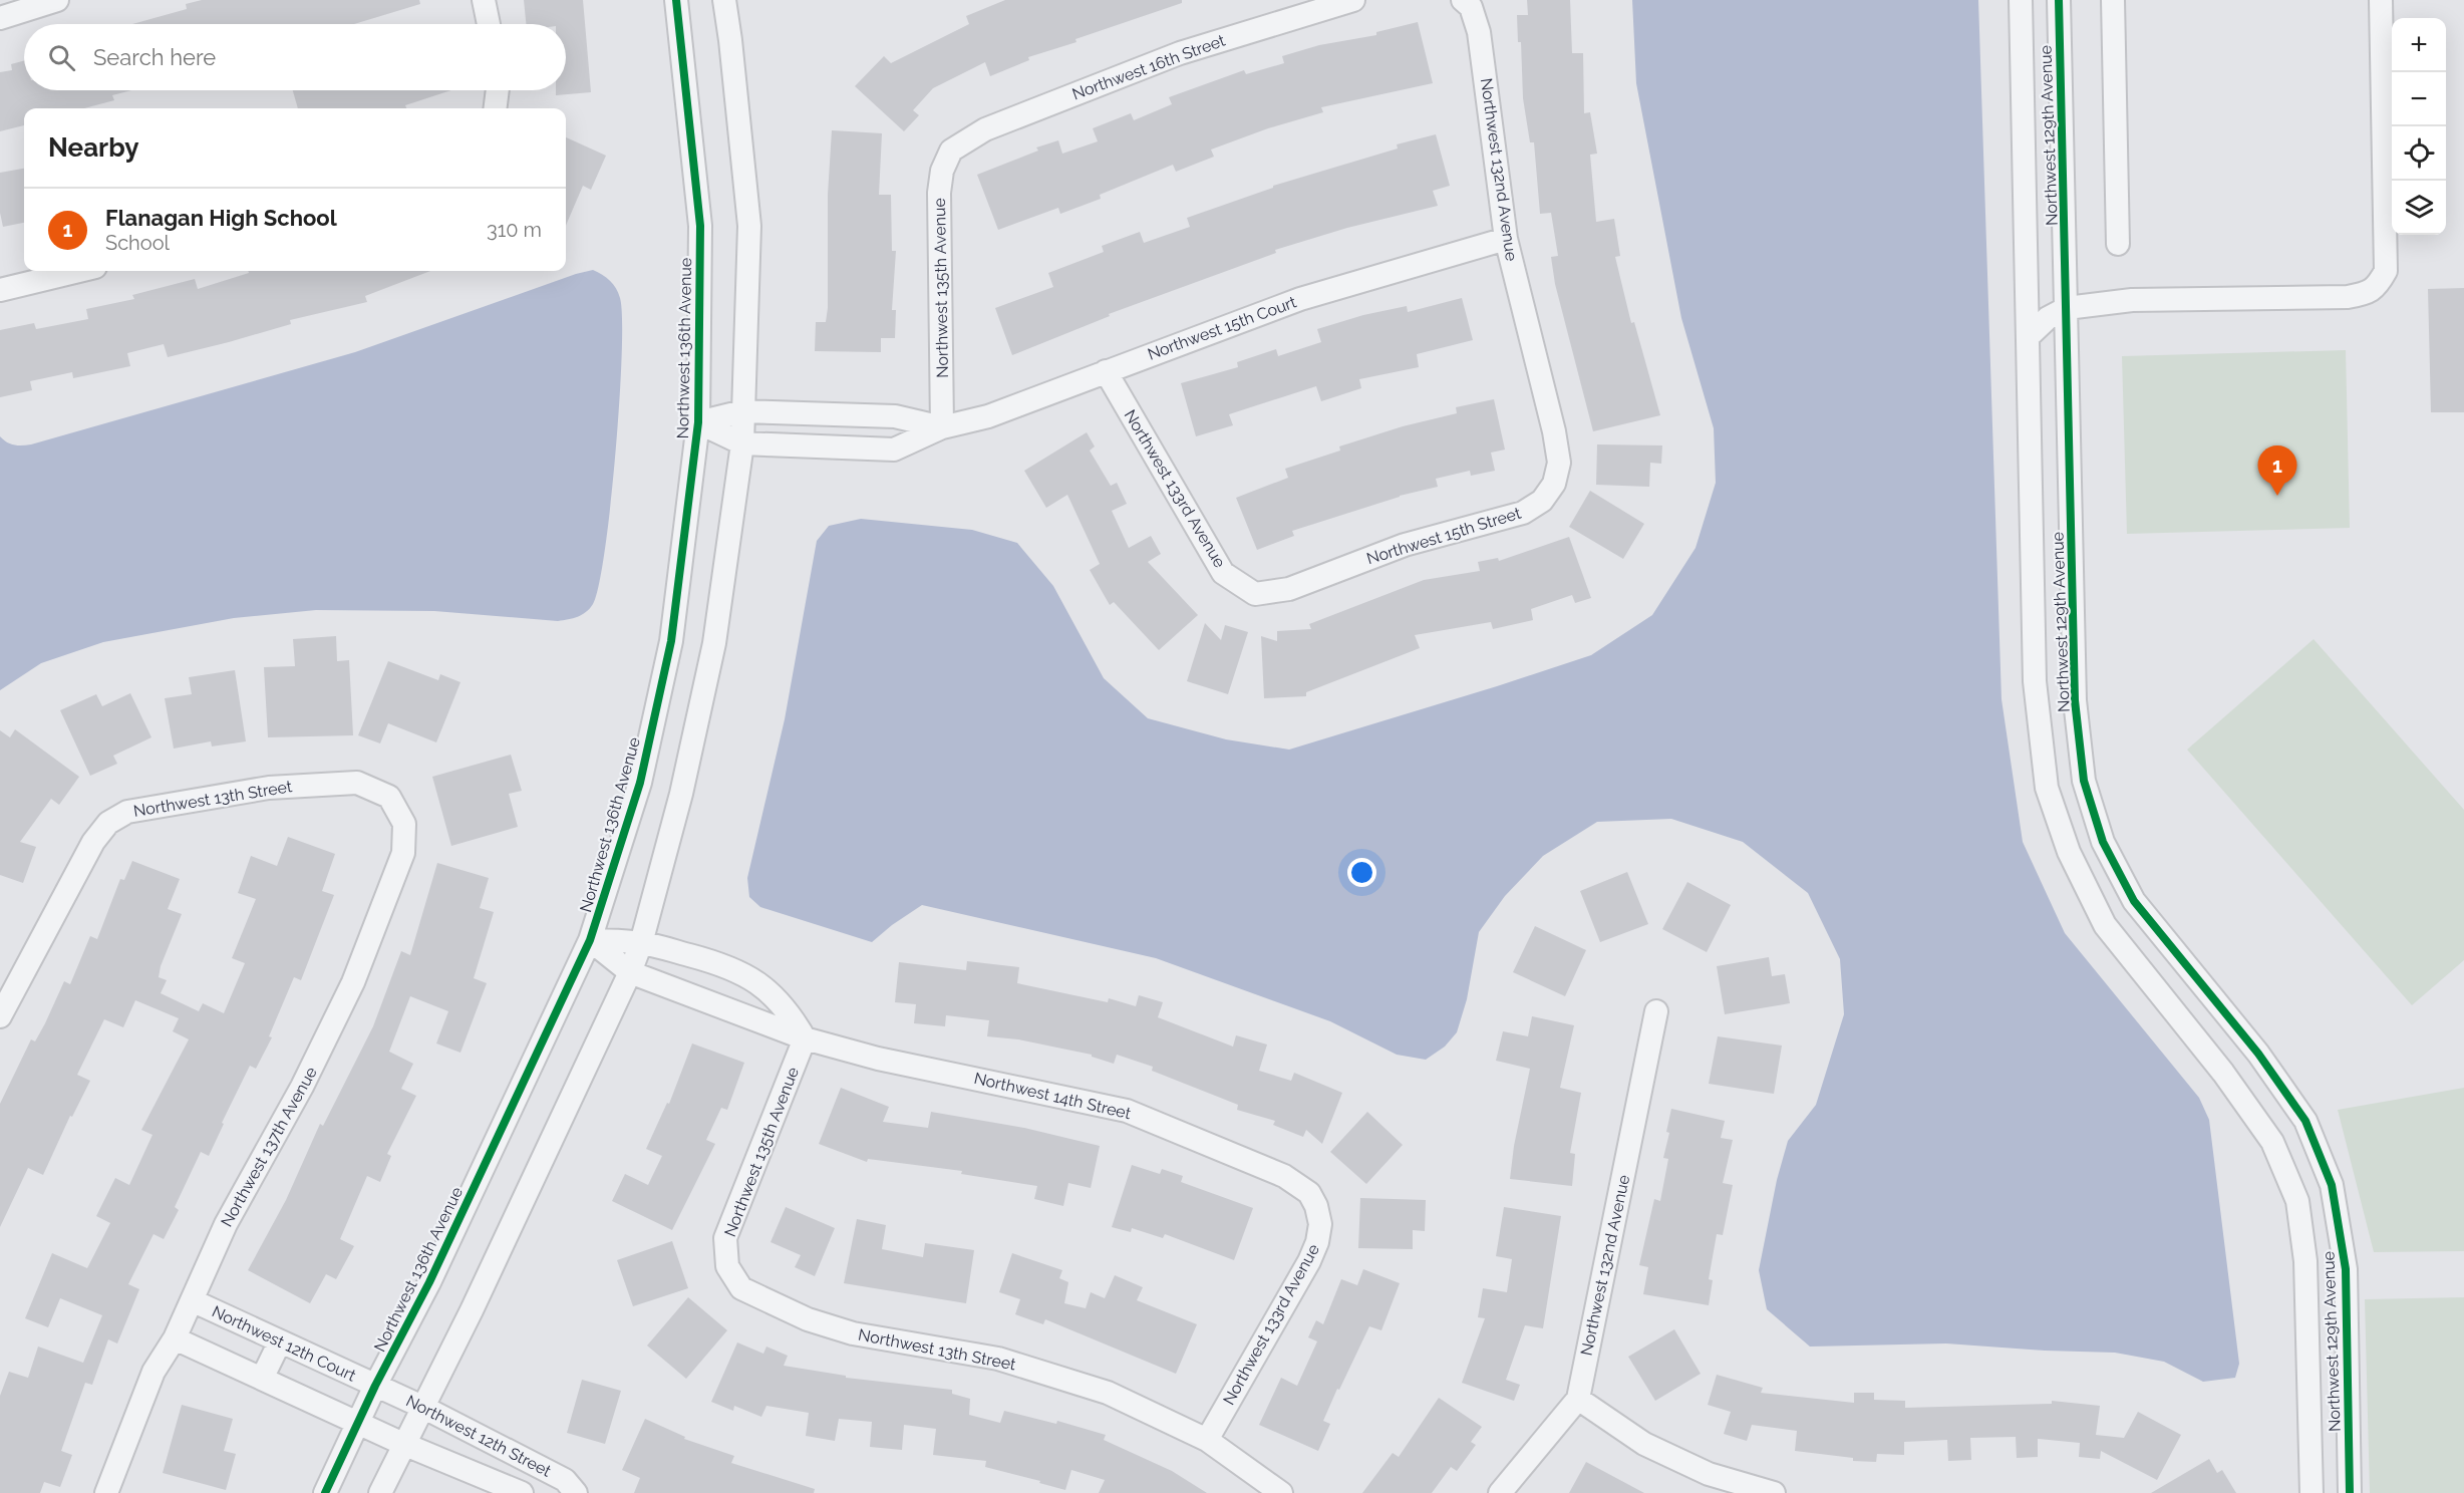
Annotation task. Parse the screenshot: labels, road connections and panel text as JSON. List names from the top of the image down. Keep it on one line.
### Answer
{"streets":{"street":["Northwest 16th Street","Northwest 129th Avenue","Northwest 132nd Avenue","Northwest 135th Avenue","Northwest 15th Court","Northwest 136th Avenue","Northwest 133rd Avenue","Northwest 15th Street","Northwest 13th Street","Northwest 14th Street","Northwest 137th Avenue","Northwest 12th Court","Northwest 12th Street"]},"crossings":[["Northwest 16th Street","Northwest 135th Avenue"],["Northwest 132nd Avenue","Northwest 15th Court"],["Northwest 132nd Avenue","Northwest 15th Street"],["Northwest 135th Avenue","Northwest 15th Court"],["Northwest 135th Avenue","Northwest 13th Street"],["Northwest 135th Avenue","Northwest 14th Street"],["Northwest 15th Court","Northwest 136th Avenue"],["Northwest 15th Court","Northwest 133rd Avenue"],["Northwest 136th Avenue","Northwest 14th Street"],["Northwest 136th Avenue","Northwest 12th Court"],["Northwest 136th Avenue","Northwest 12th Street"],["Northwest 133rd Avenue","Northwest 15th Street"],["Northwest 133rd Avenue","Northwest 13th Street"],["Northwest 133rd Avenue","Northwest 14th Street"],["Northwest 13th Street","Northwest 137th Avenue"],["Northwest 137th Avenue","Northwest 12th Court"],["Northwest 12th Court","Northwest 12th Street"]],"page":{"map_buttons":["+","−"],"search":"Search here","heading":"Nearby","list":[{"mark":"1","name":"Flanagan High School","note":"School","value":"310 m"}],"pins":"1"}}
